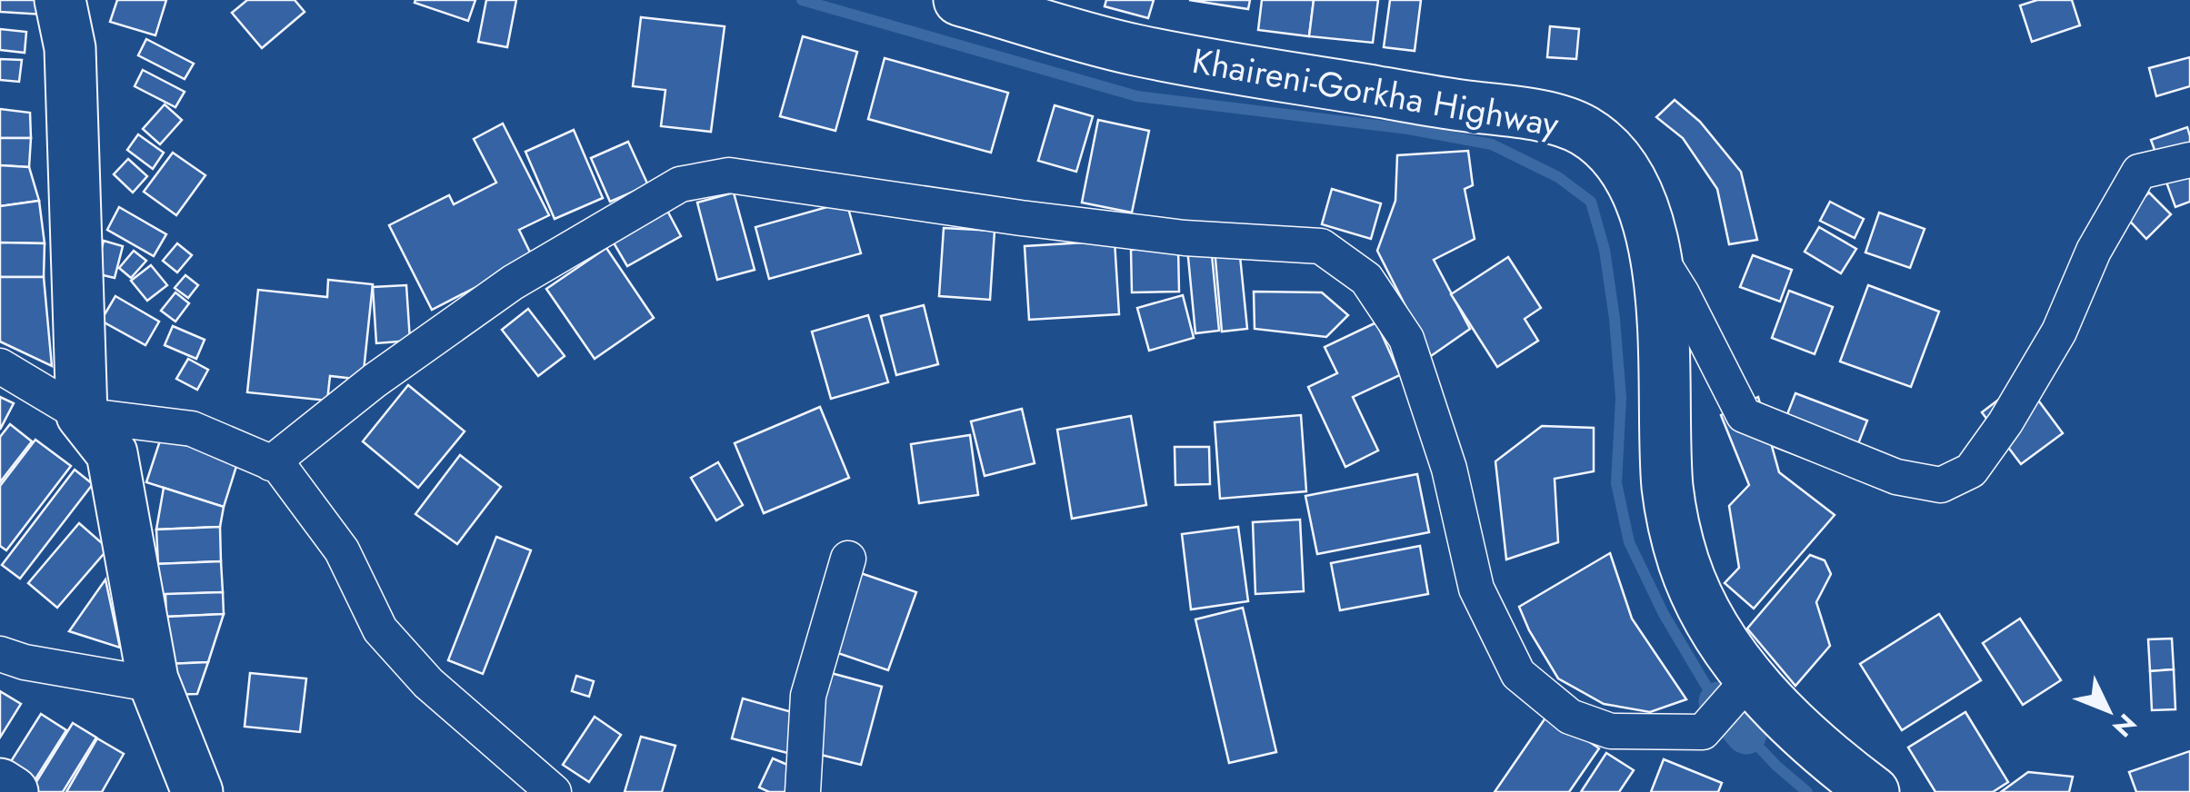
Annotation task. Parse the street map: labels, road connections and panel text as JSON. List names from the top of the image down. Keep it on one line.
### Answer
{"streets":{"main road":["Khaireni-Gorkha Highway"]},"north":"bottom right"}
